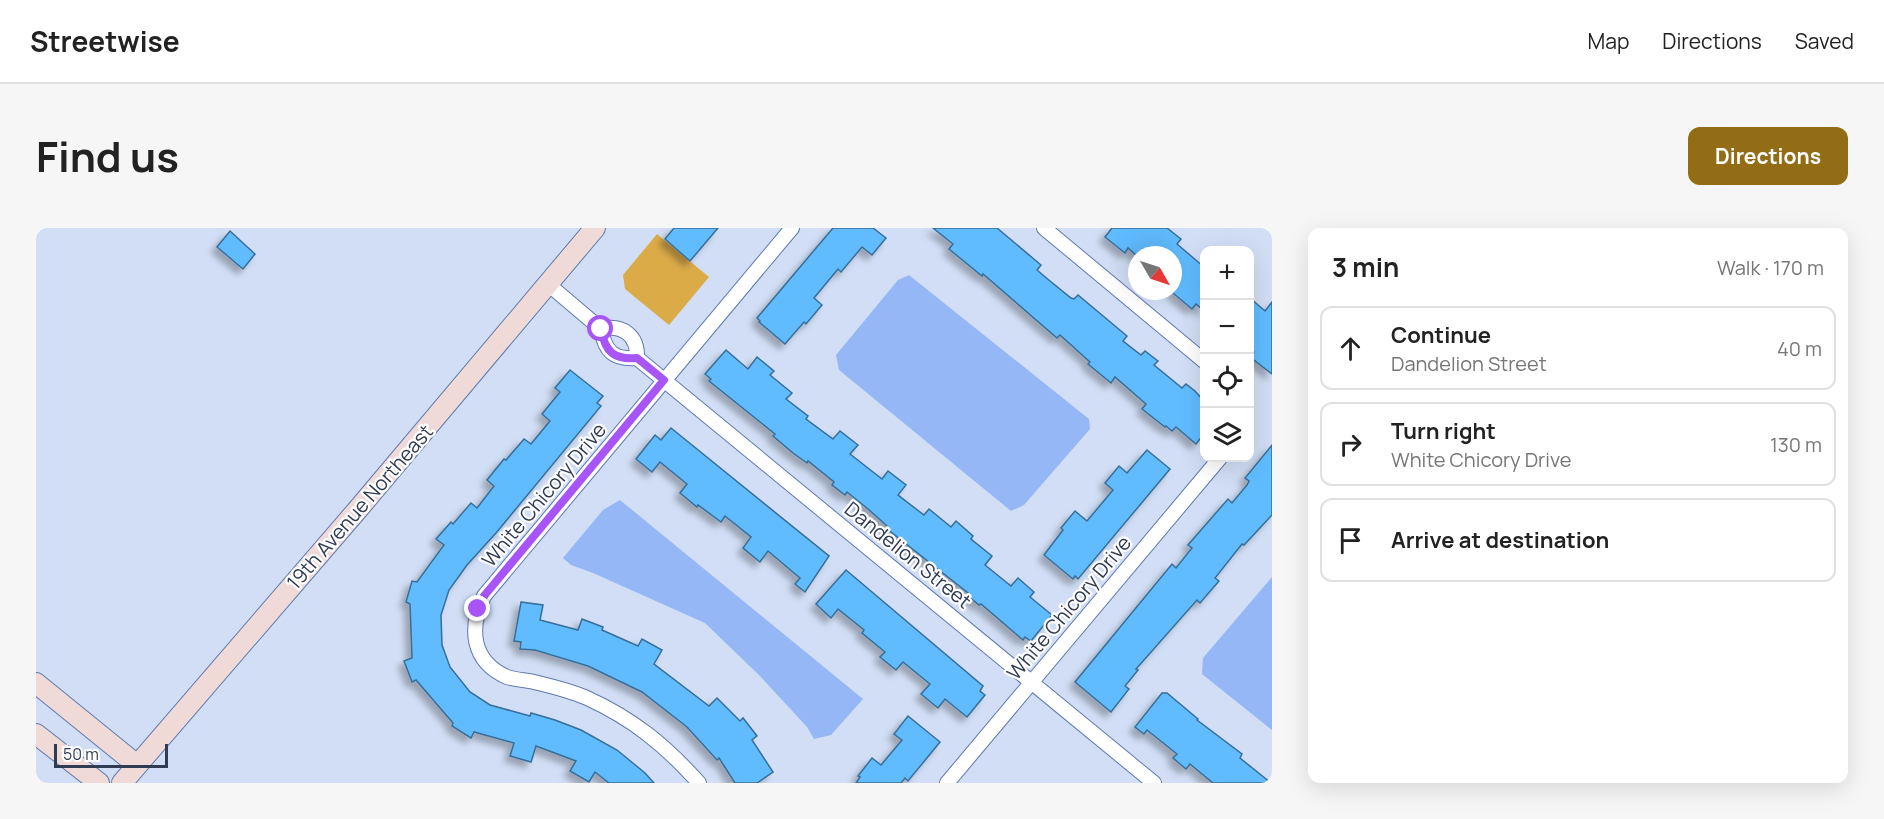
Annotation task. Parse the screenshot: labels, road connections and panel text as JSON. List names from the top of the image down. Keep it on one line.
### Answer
{"streets":{"street":["White Chicory Drive","19th Avenue Northeast","Dandelion Street"]},"crossings":[["White Chicory Drive","Dandelion Street"],["19th Avenue Northeast","Dandelion Street"]],"scale_bar":"50 m","north":"bottom right","page":{"header":"Streetwise","nav":["Map","Directions","Saved"],"title":"Find us","buttons":"Directions","heading":["3 min","Walk · 170 m"],"map_buttons":["+","−"],"list":[["Continue","Dandelion Street","40 m"],["Turn right","White Chicory Drive","130 m"],"Arrive at destination"],"scale":"50 m"}}
